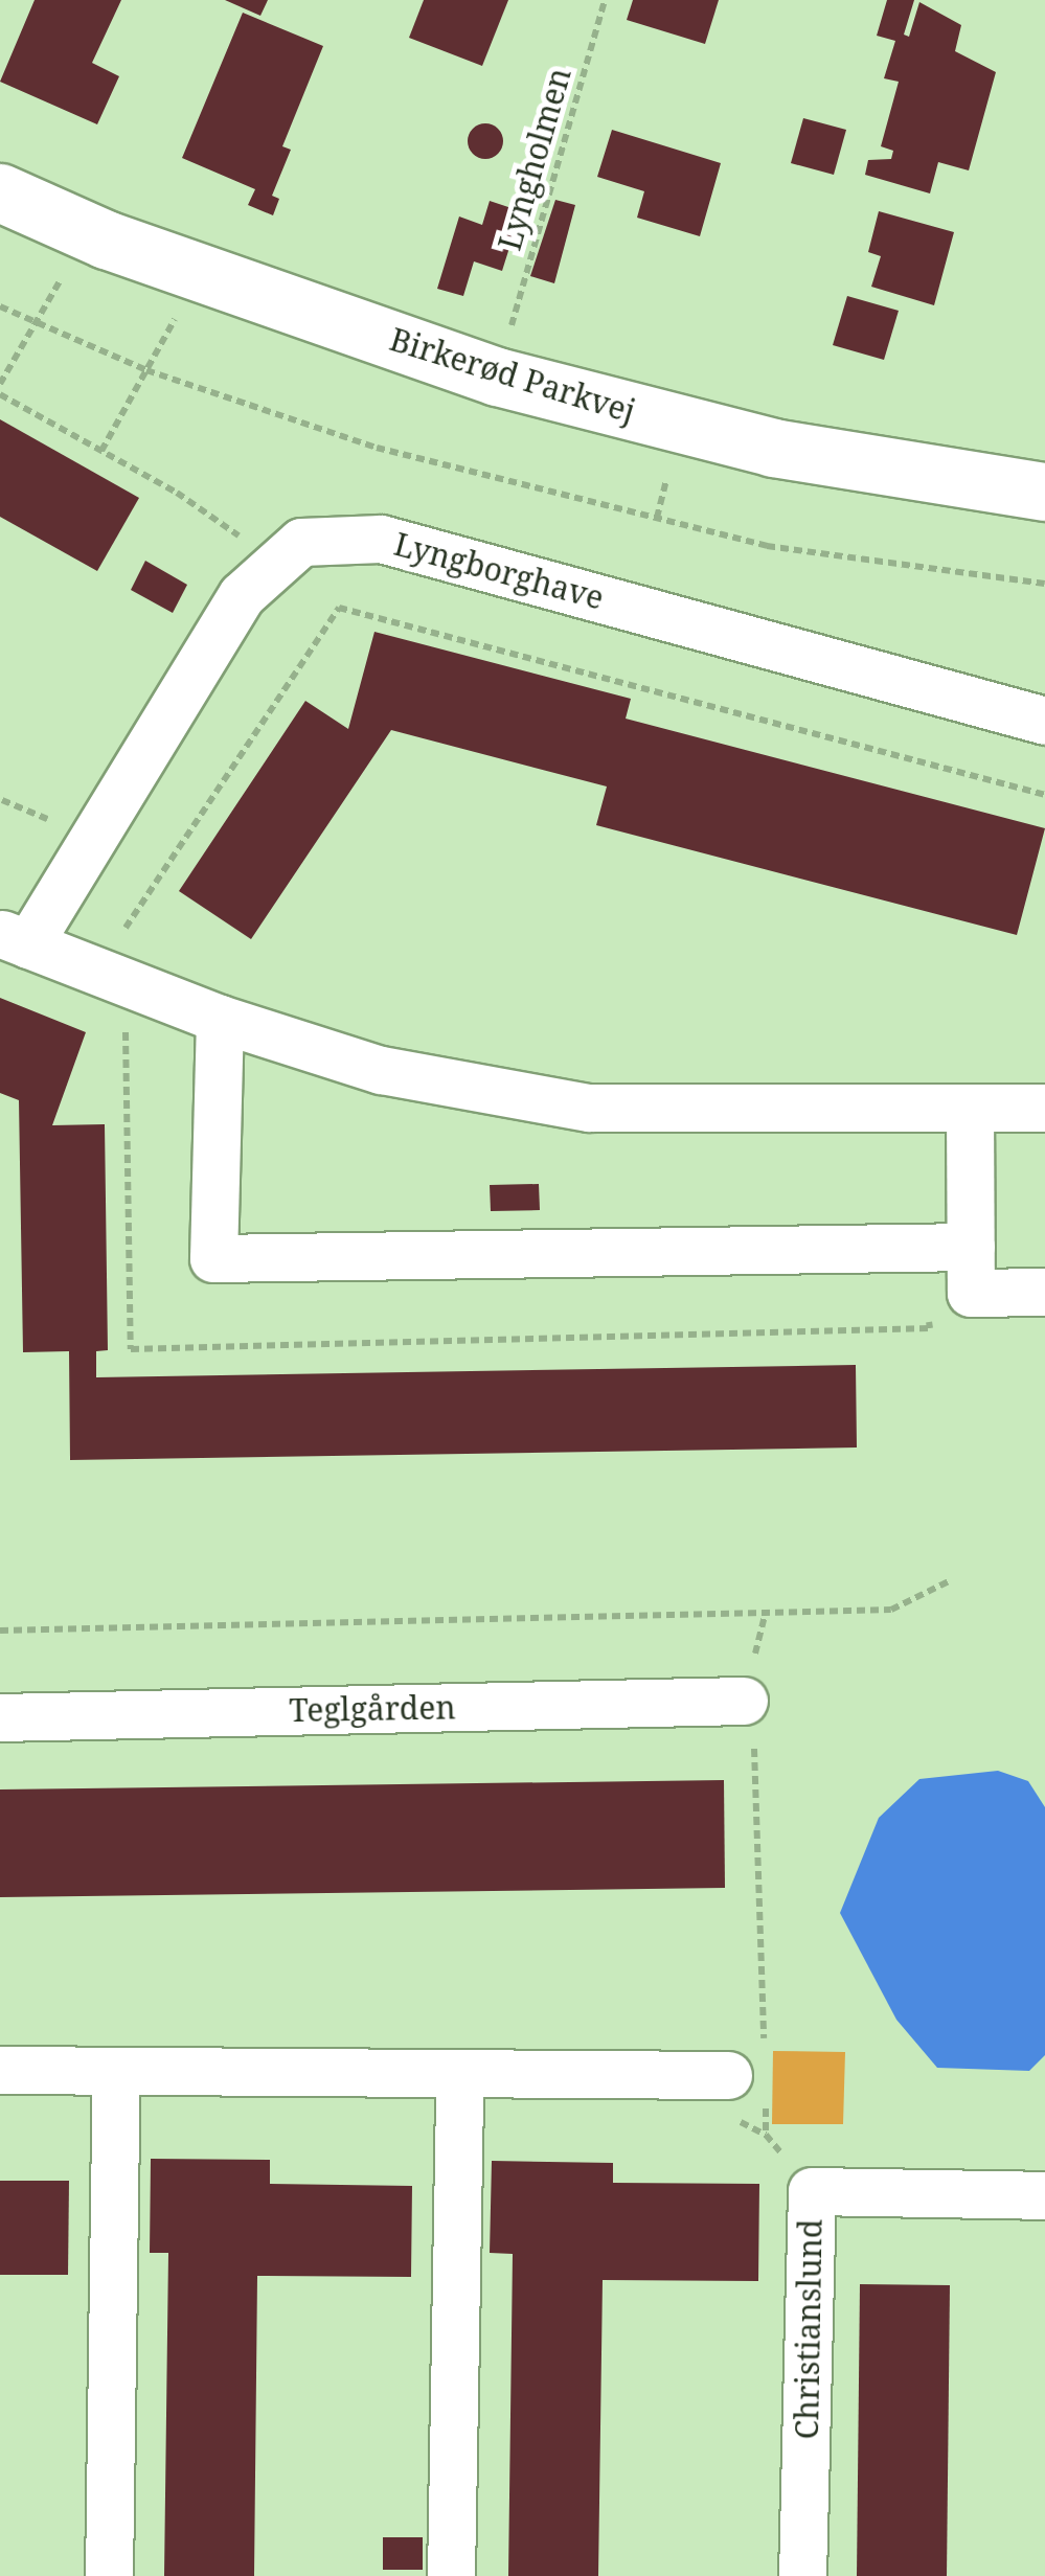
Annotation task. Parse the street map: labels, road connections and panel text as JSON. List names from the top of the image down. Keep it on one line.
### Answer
{"streets":{"street":["Birkerød Parkvej","Lyngborghave","Teglgården","Christianslund"],"path":["Lyngholmen"]}}
